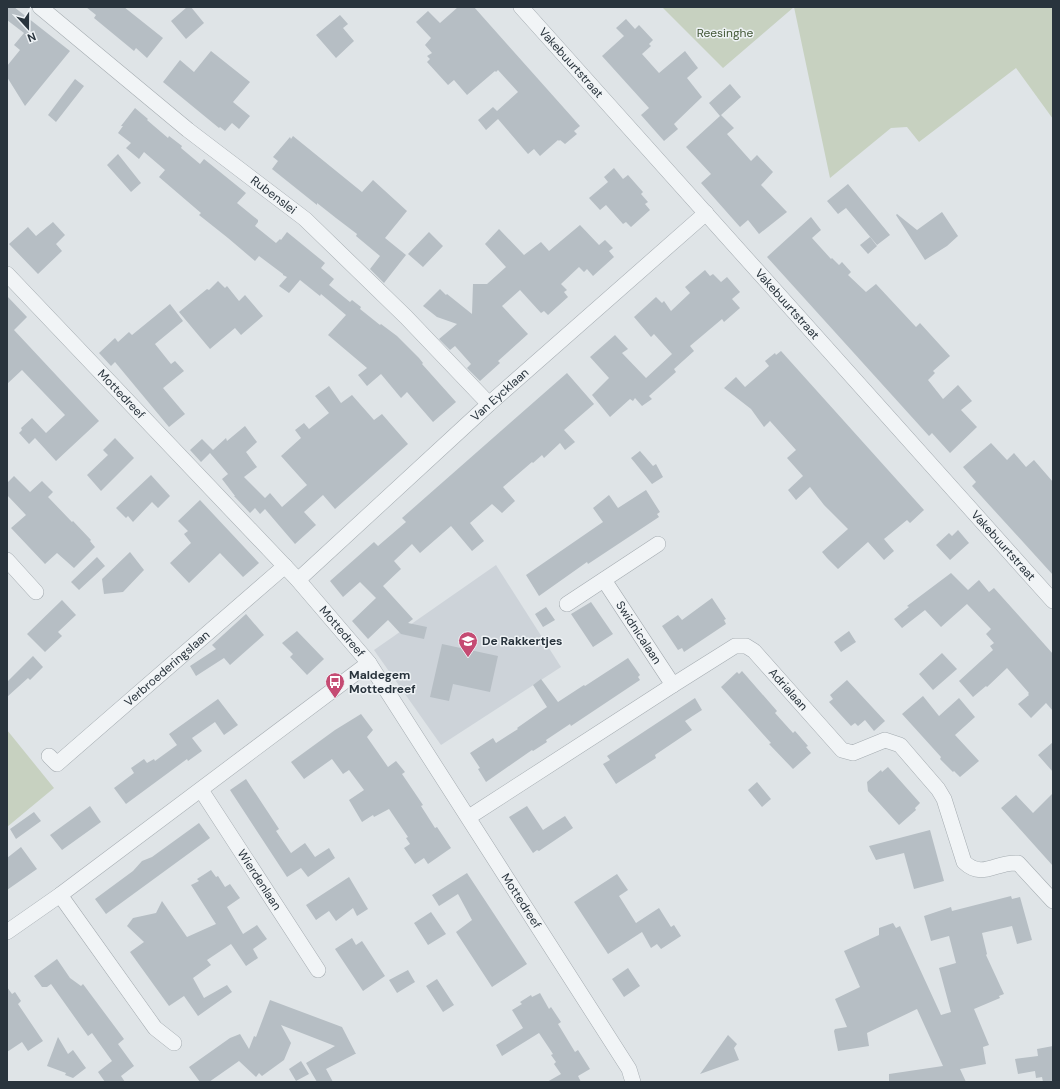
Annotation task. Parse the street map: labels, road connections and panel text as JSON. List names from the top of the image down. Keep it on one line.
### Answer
{"streets":{"street":["Vakebuurtstraat","Rubenslei","Mottedreef","Van Eycklaan","Swidnicalaan","Verbroederingslaan","Adrialaan","Wierdenlaan"]},"crossings":[["Vakebuurtstraat","Van Eycklaan"],["Rubenslei","Van Eycklaan"],["Mottedreef","Van Eycklaan"],["Mottedreef","Verbroederingslaan"],["Mottedreef","Adrialaan"],["Swidnicalaan","Adrialaan"]],"parks":["Reesinghe"],"places":{"school or university":["De Rakkertjes"],"bus stop":["Maldegem Mottedreef"]},"north":"bottom"}
